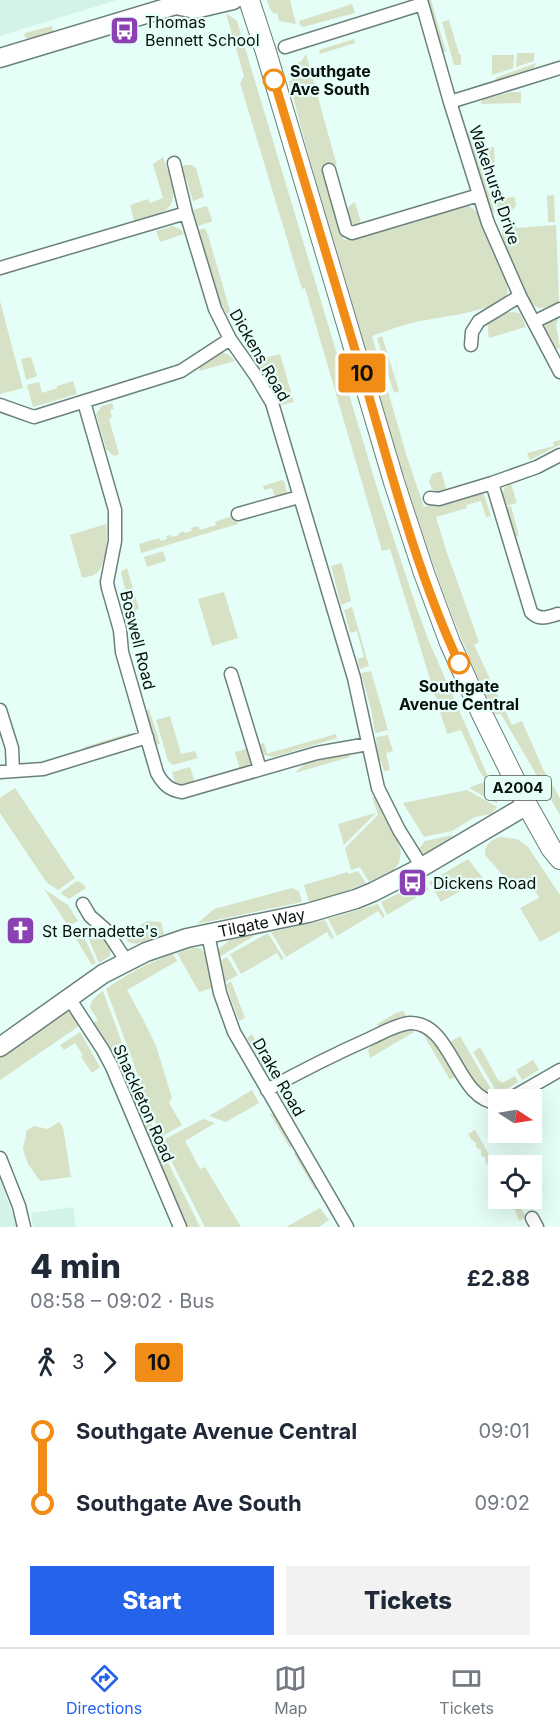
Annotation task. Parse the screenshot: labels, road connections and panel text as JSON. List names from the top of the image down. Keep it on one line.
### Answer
{"streets":{"main road":["A2004"],"street":["Wakehurst Drive","Dickens Road","Boswell Road","Tilgate Way","Drake Road","Shackleton Road"]},"crossings":[["Dickens Road","Boswell Road"],["Dickens Road","Tilgate Way"],["A2004","Tilgate Way"],["Tilgate Way","Drake Road"],["Tilgate Way","Shackleton Road"]],"places":{"bus stop":["Thomas Bennett School","Dickens Road"],"other":["Southgate Ave South","Southgate Avenue Central"],"church":["St Bernadette's"]},"lines":["bus line 10"],"north":"right","page":{"on_map":"10","heading":["4 min","08:58 – 09:02 · Bus","£2.88"],"legs":["3","10"],"list":[{"name":"Southgate Avenue Central","value":"09:01"},{"name":"Southgate Ave South","value":"09:02"}],"buttons":["Start","Tickets"],"tabs":["Directions","Map","Tickets"]}}
